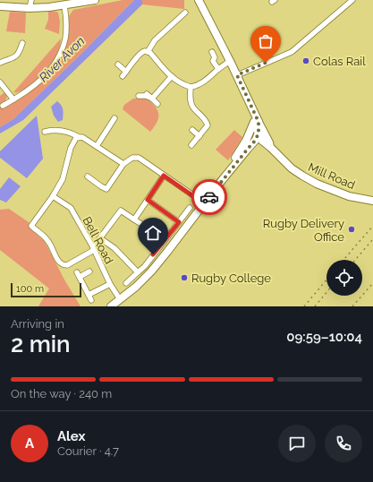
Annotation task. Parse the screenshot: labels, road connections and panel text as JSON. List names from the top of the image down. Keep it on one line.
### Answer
{"streets":{"street":["Mill Road","Bell Road"]},"water":["River Avon"],"places":["Colas Rail","Rugby Delivery Office","Rugby College"],"scale_bar":"100 m","page":{"scale":"100 m","heading":["2 min","Arriving in","09:59–10:04"],"panel":["Alex","Courier · 4.7"],"bar":"On the way · 240 m","round":"A"}}
